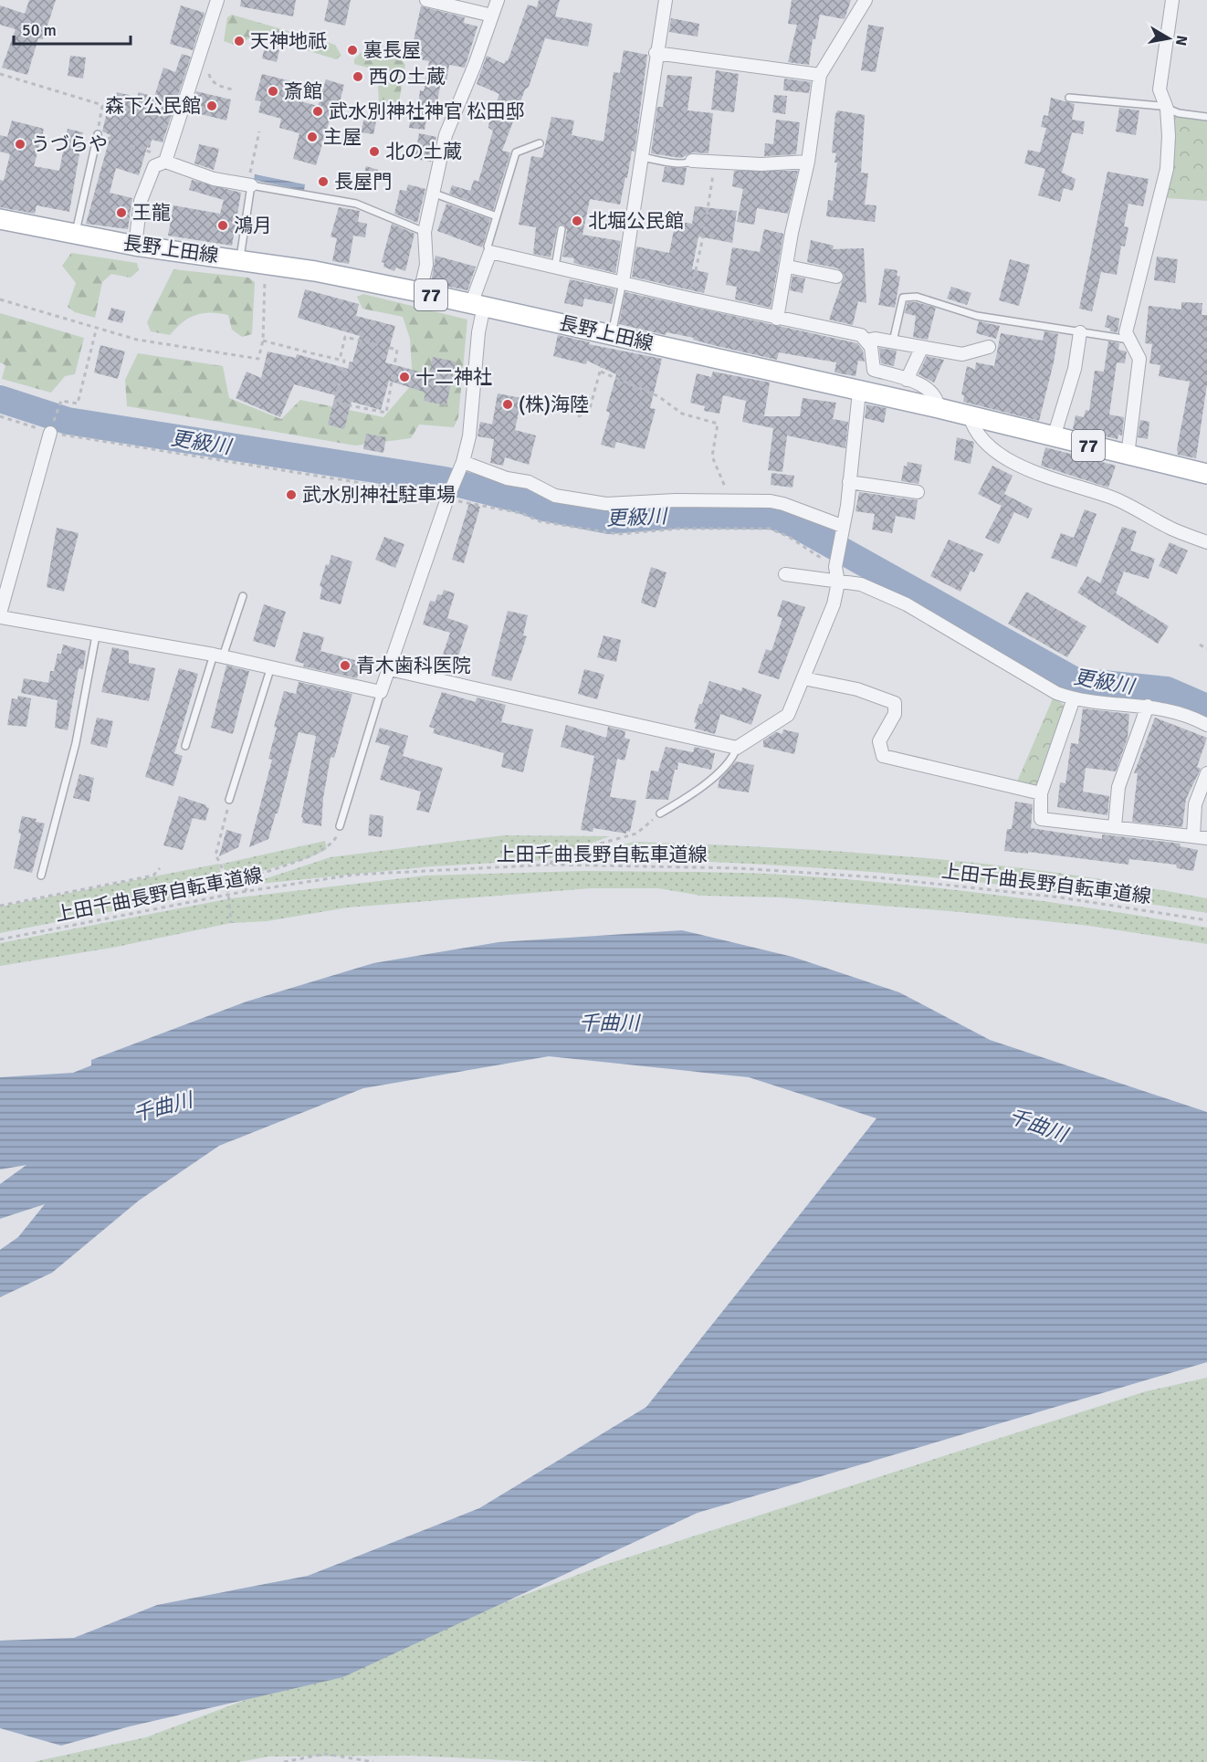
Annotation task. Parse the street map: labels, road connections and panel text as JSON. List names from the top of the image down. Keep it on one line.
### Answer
{"streets":{"main road":["長野上田線","77"],"path":["上田千曲長野自転車道線"]},"water":["更級川","千曲川"],"places":["天神地祇","裏長屋","西の土蔵","斎館","森下公民館","武水別神社神官 松田邸","主屋","うづらや","北の土蔵","長屋門","王龍","北堀公民館","鴻月","十二神社","(株)海陸","武水別神社駐車場","青木歯科医院"],"scale_bar":"50 m","north":"right"}
